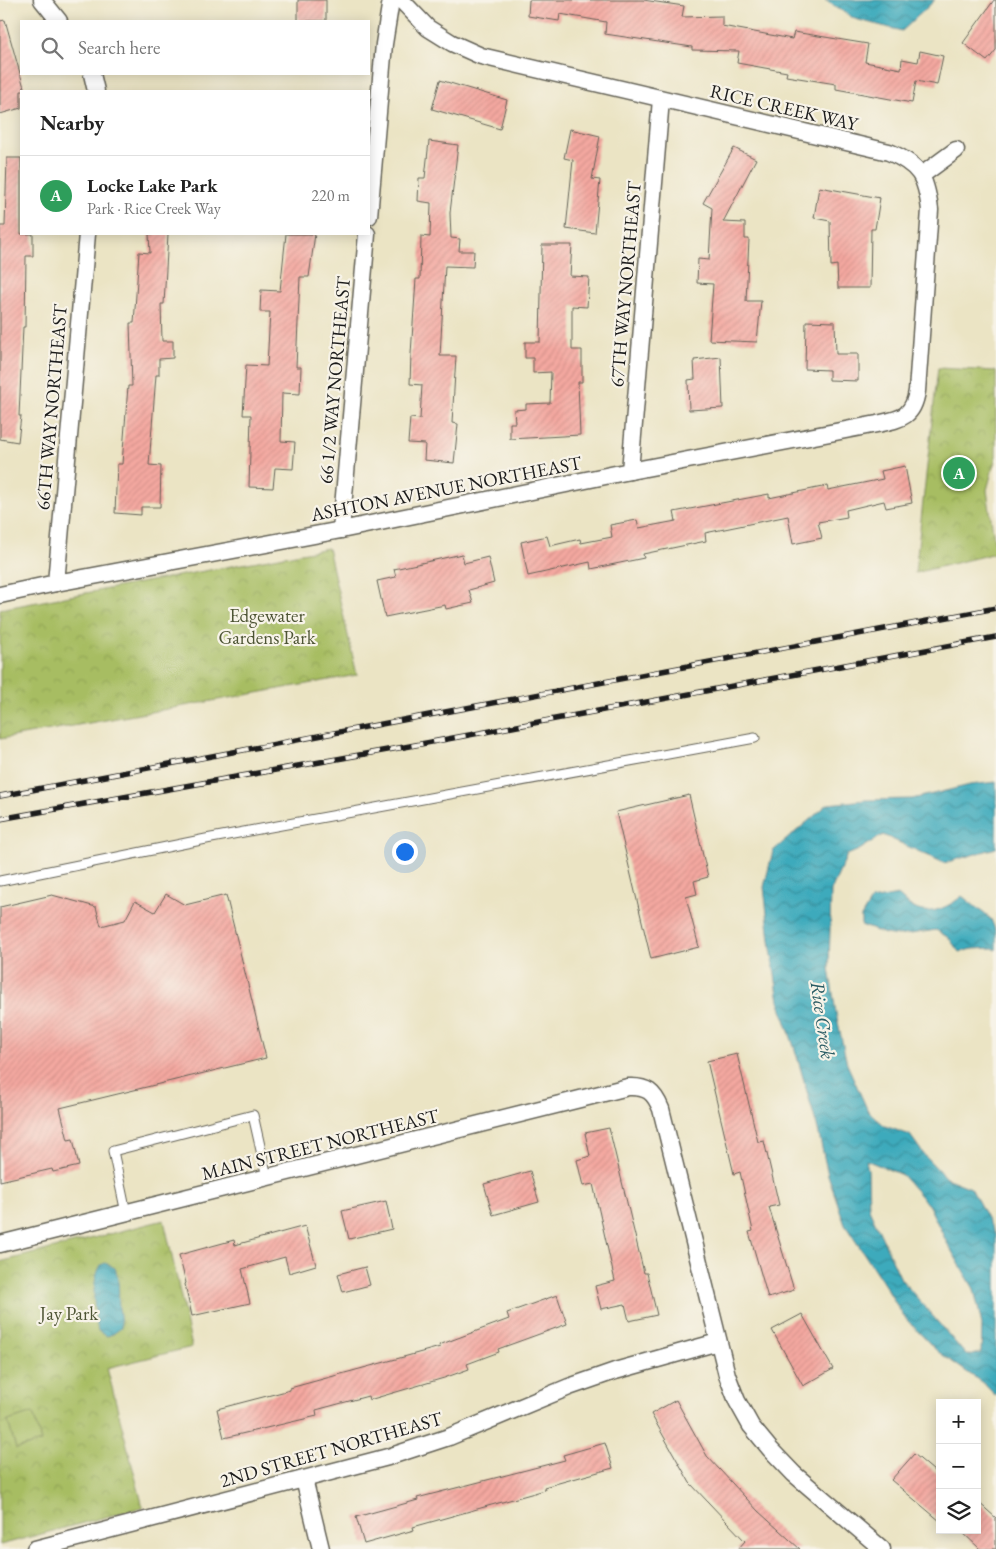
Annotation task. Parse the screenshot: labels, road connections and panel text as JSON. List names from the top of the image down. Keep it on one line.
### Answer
{"streets":{"street":["RICE CREEK WAY","67TH WAY NORTHEAST","66 1/2 WAY NORTHEAST","66TH WAY NORTHEAST","ASHTON AVENUE NORTHEAST","MAIN STREET NORTHEAST","2ND STREET NORTHEAST"]},"crossings":[["RICE CREEK WAY","67TH WAY NORTHEAST"],["RICE CREEK WAY","ASHTON AVENUE NORTHEAST"],["67TH WAY NORTHEAST","ASHTON AVENUE NORTHEAST"],["66 1/2 WAY NORTHEAST","ASHTON AVENUE NORTHEAST"],["66TH WAY NORTHEAST","ASHTON AVENUE NORTHEAST"],["MAIN STREET NORTHEAST","2ND STREET NORTHEAST"]],"water":["Rice Creek"],"parks":["Edgewater Gardens Park","Jay Park"],"page":{"search":"Search here","heading":"Nearby","list":[{"mark":"A","name":"Locke Lake Park","note":"Park · Rice Creek Way","value":"220 m"}],"pins":"A","map_buttons":["+","−"]}}
